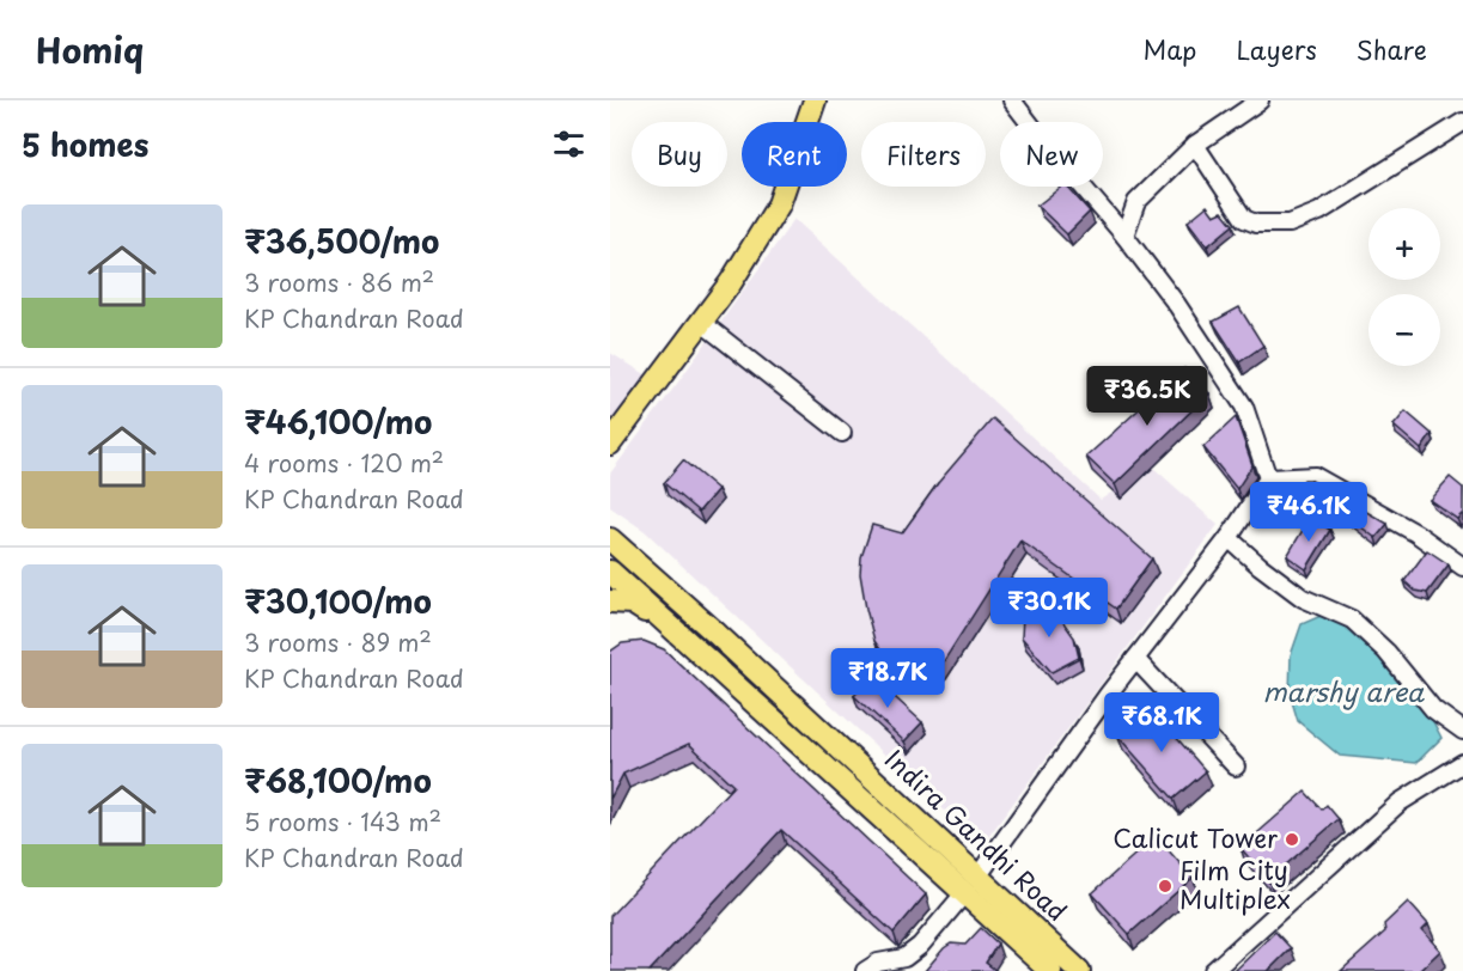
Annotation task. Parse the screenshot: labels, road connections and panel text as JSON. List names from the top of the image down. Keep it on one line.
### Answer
{"streets":{"main road":["Indira Gandhi Road"]},"water":["marshy area"],"places":["Calicut Tower","Film City Multiplex"],"page":{"header":"Homiq","nav":["Map","Layers","Share"],"heading":"5 homes","chip":["Buy","Rent","Filters","New"],"list":[{"name":"₹36,500/mo","note":"3 rooms · 86 m² · KP Chandran Road"},{"name":"₹46,100/mo","note":"4 rooms · 120 m² · KP Chandran Road"},{"name":"₹30,100/mo","note":"3 rooms · 89 m² · KP Chandran Road"},{"name":"₹68,100/mo","note":"5 rooms · 143 m² · KP Chandran Road"}],"map_buttons":["+","−"],"price":["₹36.5K","₹46.1K","₹30.1K","₹18.7K","₹68.1K"]}}
